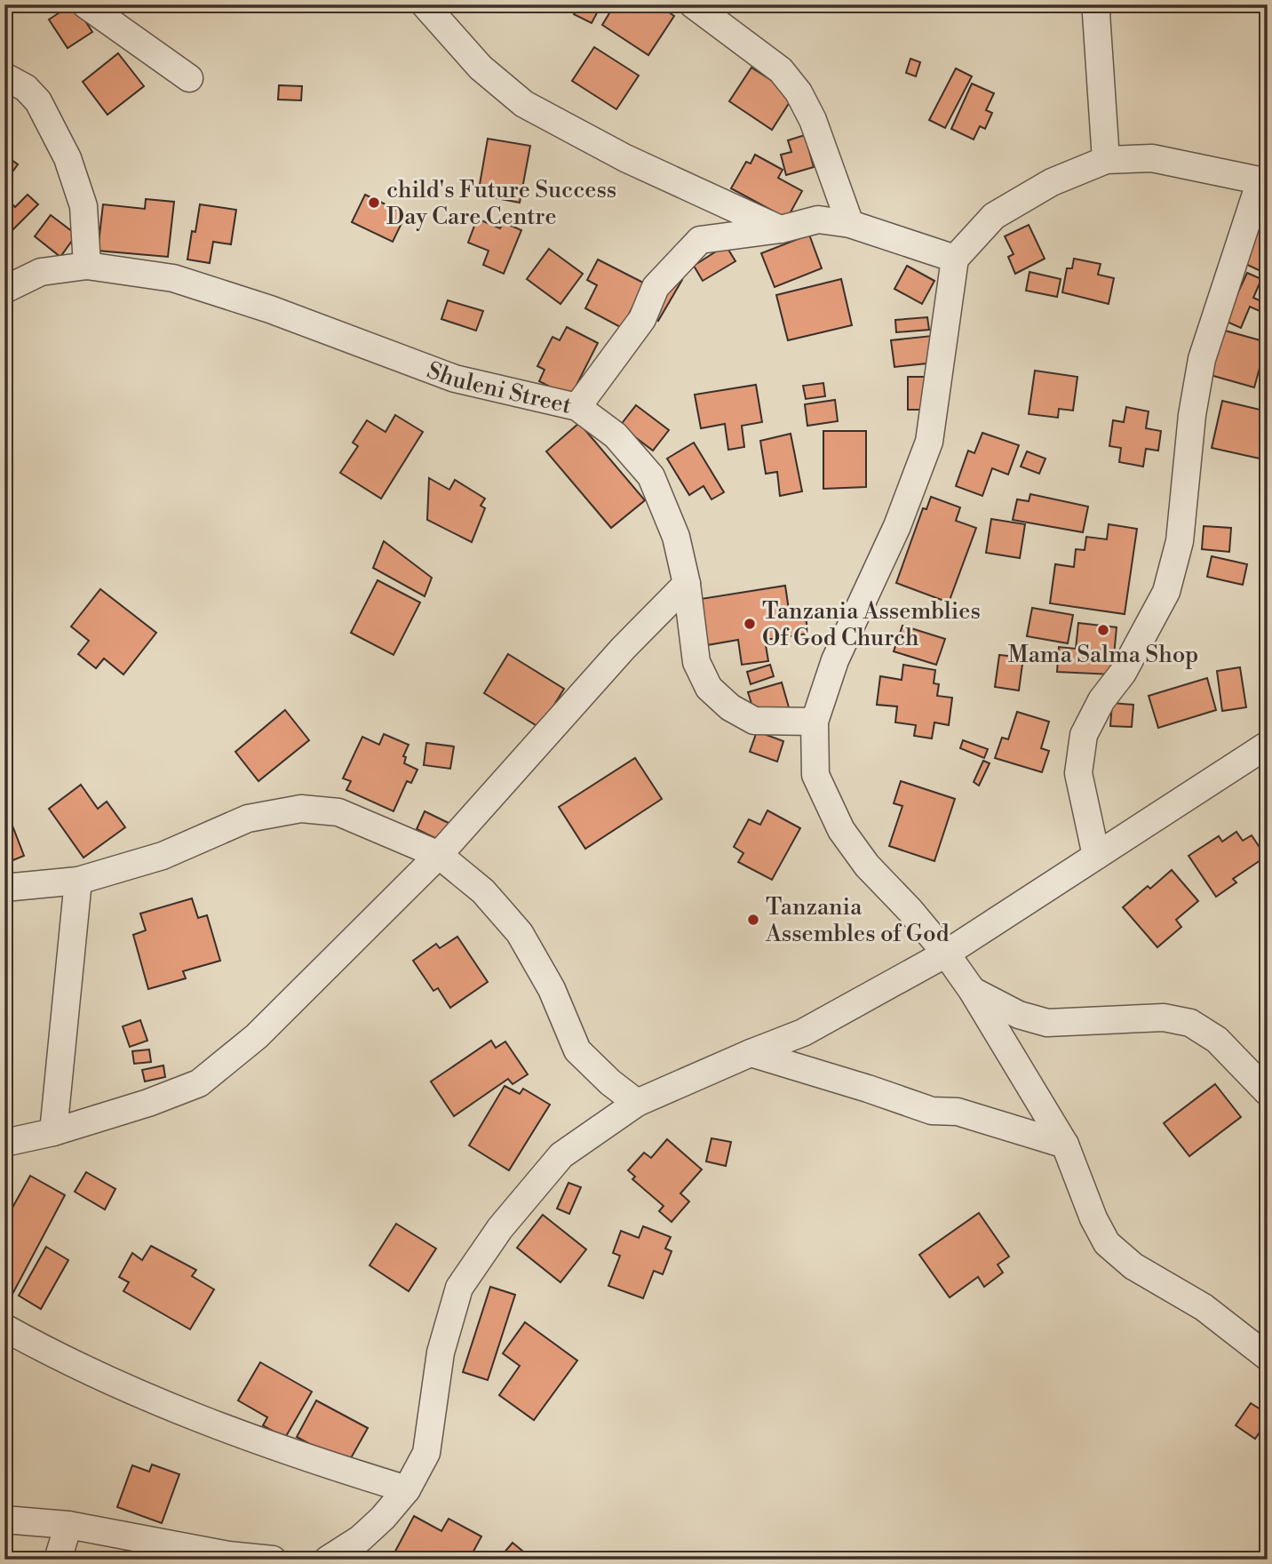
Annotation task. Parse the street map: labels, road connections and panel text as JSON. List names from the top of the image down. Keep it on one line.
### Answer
{"streets":{"street":["Shuleni Street"]},"places":["child's Future Success Day Care Centre","Tanzania Assemblies Of God Church","Mama Salma Shop","Tanzania Assembles of God"]}
